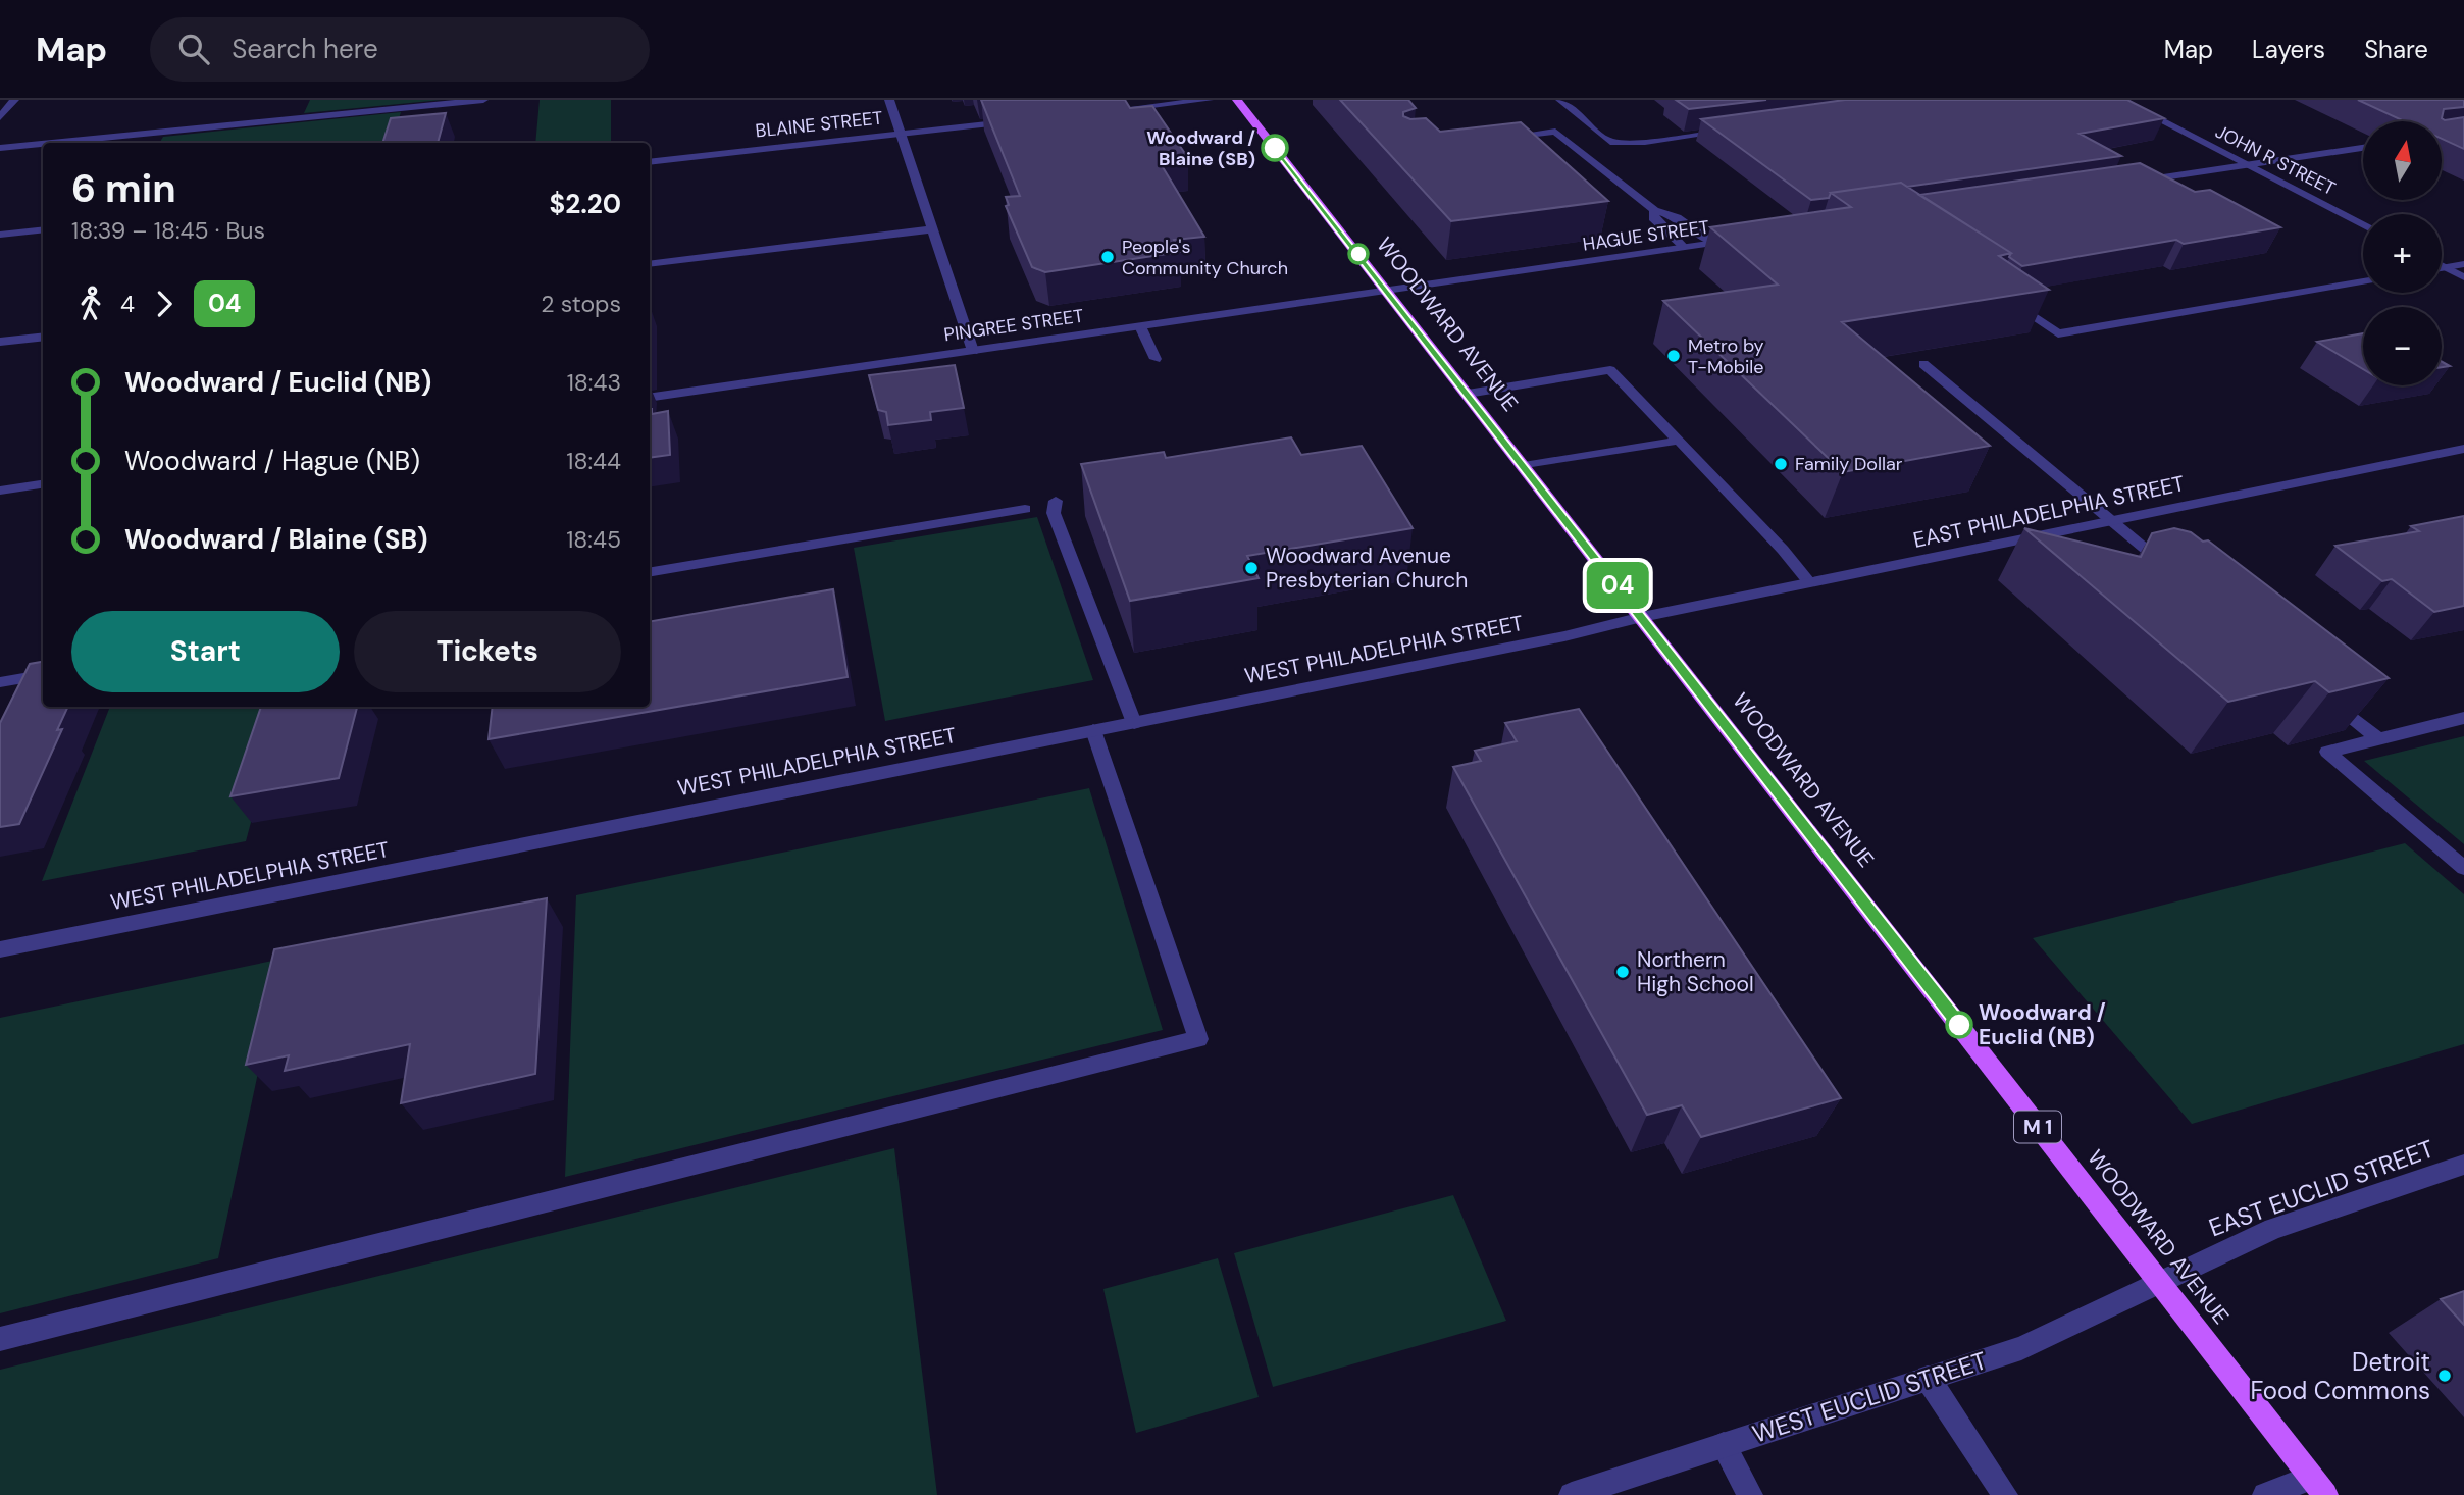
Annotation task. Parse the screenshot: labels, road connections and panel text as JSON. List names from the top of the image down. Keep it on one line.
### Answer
{"streets":{"main road":["WOODWARD AVENUE","M 1"],"street":["BLAINE STREET","JOHN R STREET","HAGUE STREET","PINGREE STREET","EAST PHILADELPHIA STREET","WEST PHILADELPHIA STREET","EAST EUCLID STREET","WEST EUCLID STREET"]},"crossings":[["HAGUE STREET","WOODWARD AVENUE"],["HAGUE STREET","PINGREE STREET"],["WOODWARD AVENUE","PINGREE STREET"],["WOODWARD AVENUE","EAST PHILADELPHIA STREET"],["WOODWARD AVENUE","WEST PHILADELPHIA STREET"],["WOODWARD AVENUE","EAST EUCLID STREET"],["WOODWARD AVENUE","WEST EUCLID STREET"],["EAST PHILADELPHIA STREET","WEST PHILADELPHIA STREET"],["EAST EUCLID STREET","WEST EUCLID STREET"]],"places":["Woodward / Blaine (SB)","People's Community Church","Metro by T-Mobile","Family Dollar","Woodward Avenue Presbyterian Church","Northern High School","Woodward / Euclid (NB)","Detroit Food Commons"],"lines":["bus line 04"],"north":"top","page":{"header":"Map","search":"Search here","nav":["Map","Layers","Share"],"on_map":"04","map_buttons":["+","−"],"heading":["6 min","18:39 – 18:45 · Bus","$2.20"],"legs":["4","04","2 stops"],"list":[{"name":"Woodward / Euclid (NB)","value":"18:43"},{"name":"Woodward / Hague (NB)","value":"18:44"},{"name":"Woodward / Blaine (SB)","value":"18:45"}],"buttons":["Start","Tickets"]}}
